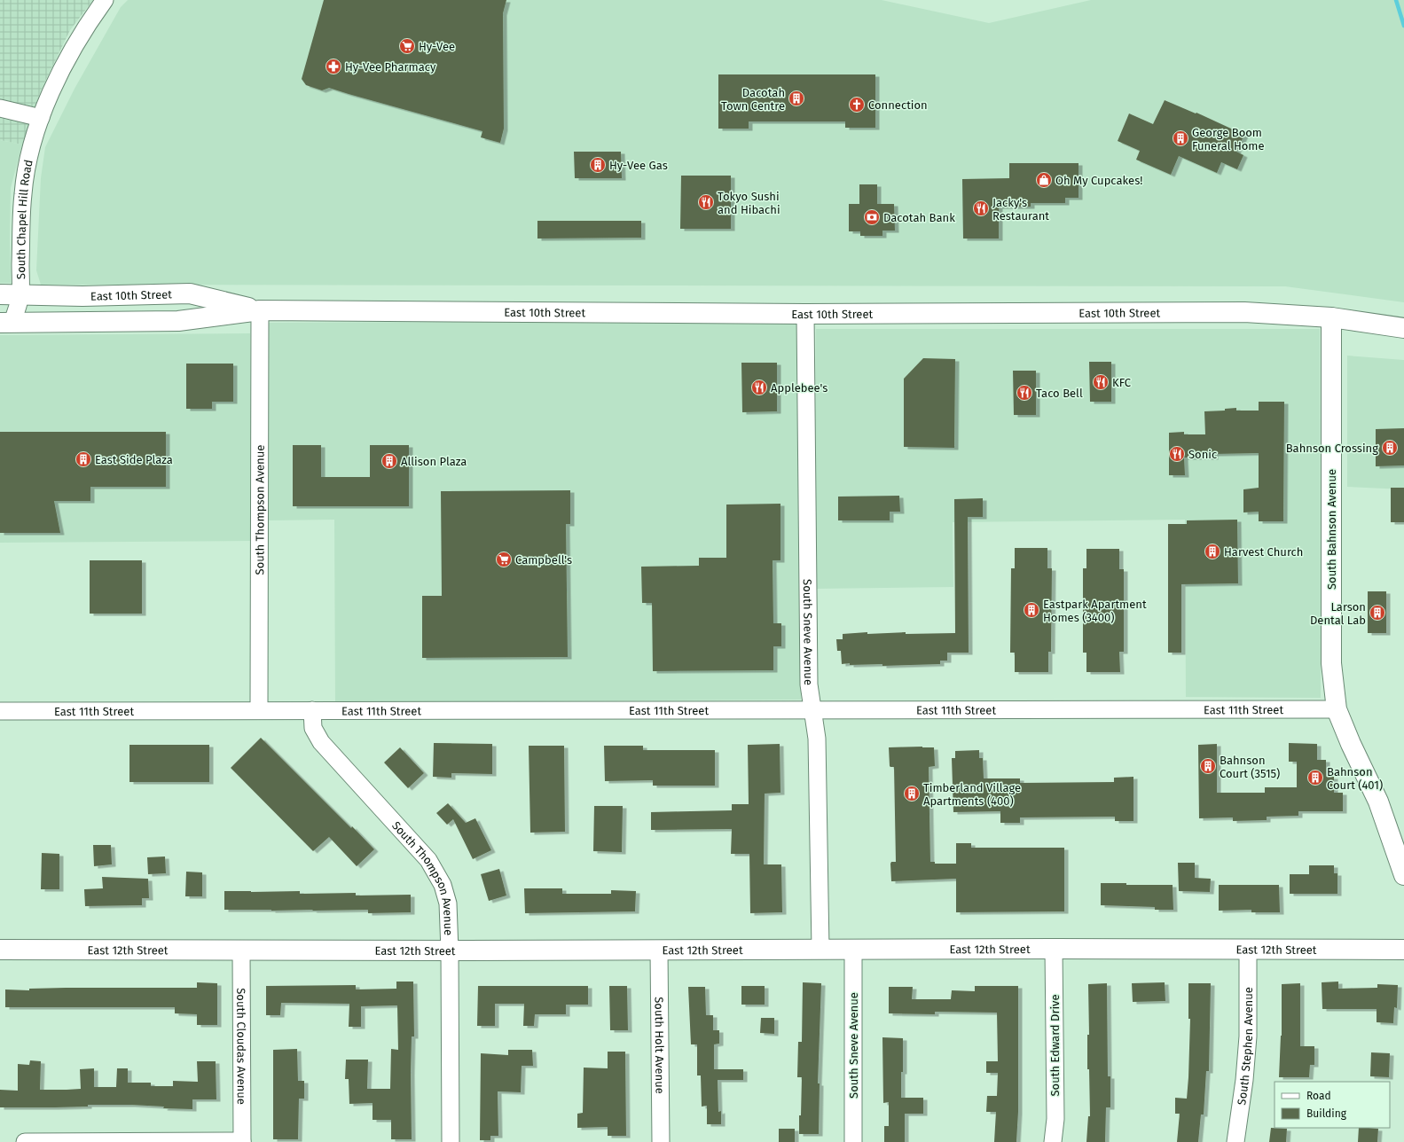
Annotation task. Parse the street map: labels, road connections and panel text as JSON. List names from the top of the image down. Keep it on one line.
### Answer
{"streets":{"street":["South Chapel Hill Road","East 10th Street","South Thompson Avenue","South Bahnson Avenue","South Sneve Avenue","East 11th Street","East 12th Street","South Holt Avenue","South Edward Drive","South Cloudas Avenue","South Stephen Avenue"]},"crossings":[["South Chapel Hill Road","East 10th Street"],["East 10th Street","South Thompson Avenue"],["East 10th Street","South Bahnson Avenue"],["East 10th Street","South Sneve Avenue"],["South Thompson Avenue","East 11th Street"],["South Thompson Avenue","East 12th Street"],["South Bahnson Avenue","East 11th Street"],["South Sneve Avenue","East 11th Street"],["South Sneve Avenue","East 12th Street"],["East 12th Street","South Holt Avenue"],["East 12th Street","South Edward Drive"],["East 12th Street","South Cloudas Avenue"],["East 12th Street","South Stephen Avenue"]],"places":{"supermarket":["Hy-Vee","Campbell's"],"pharmacy":["Hy-Vee Pharmacy"],"building":["Dacotah Town Centre","George Boom Funeral Home","Hy-Vee Gas","Bahnson Crossing","East Side Plaza","Allison Plaza","Harvest Church","Eastpark Apartment Homes (3400)","Larson Dental Lab","Bahnson Court (3515)","Bahnson Court (401)","Timberland Village Apartments (400)"],"church":["Connection"],"shop":["Oh My Cupcakes!"],"restaurant":["Tokyo Sushi and Hibachi","Jacky's Restaurant","KFC","Applebee's","Taco Bell","Sonic"],"bank":["Dacotah Bank"]},"legend":["Road","Building"]}
